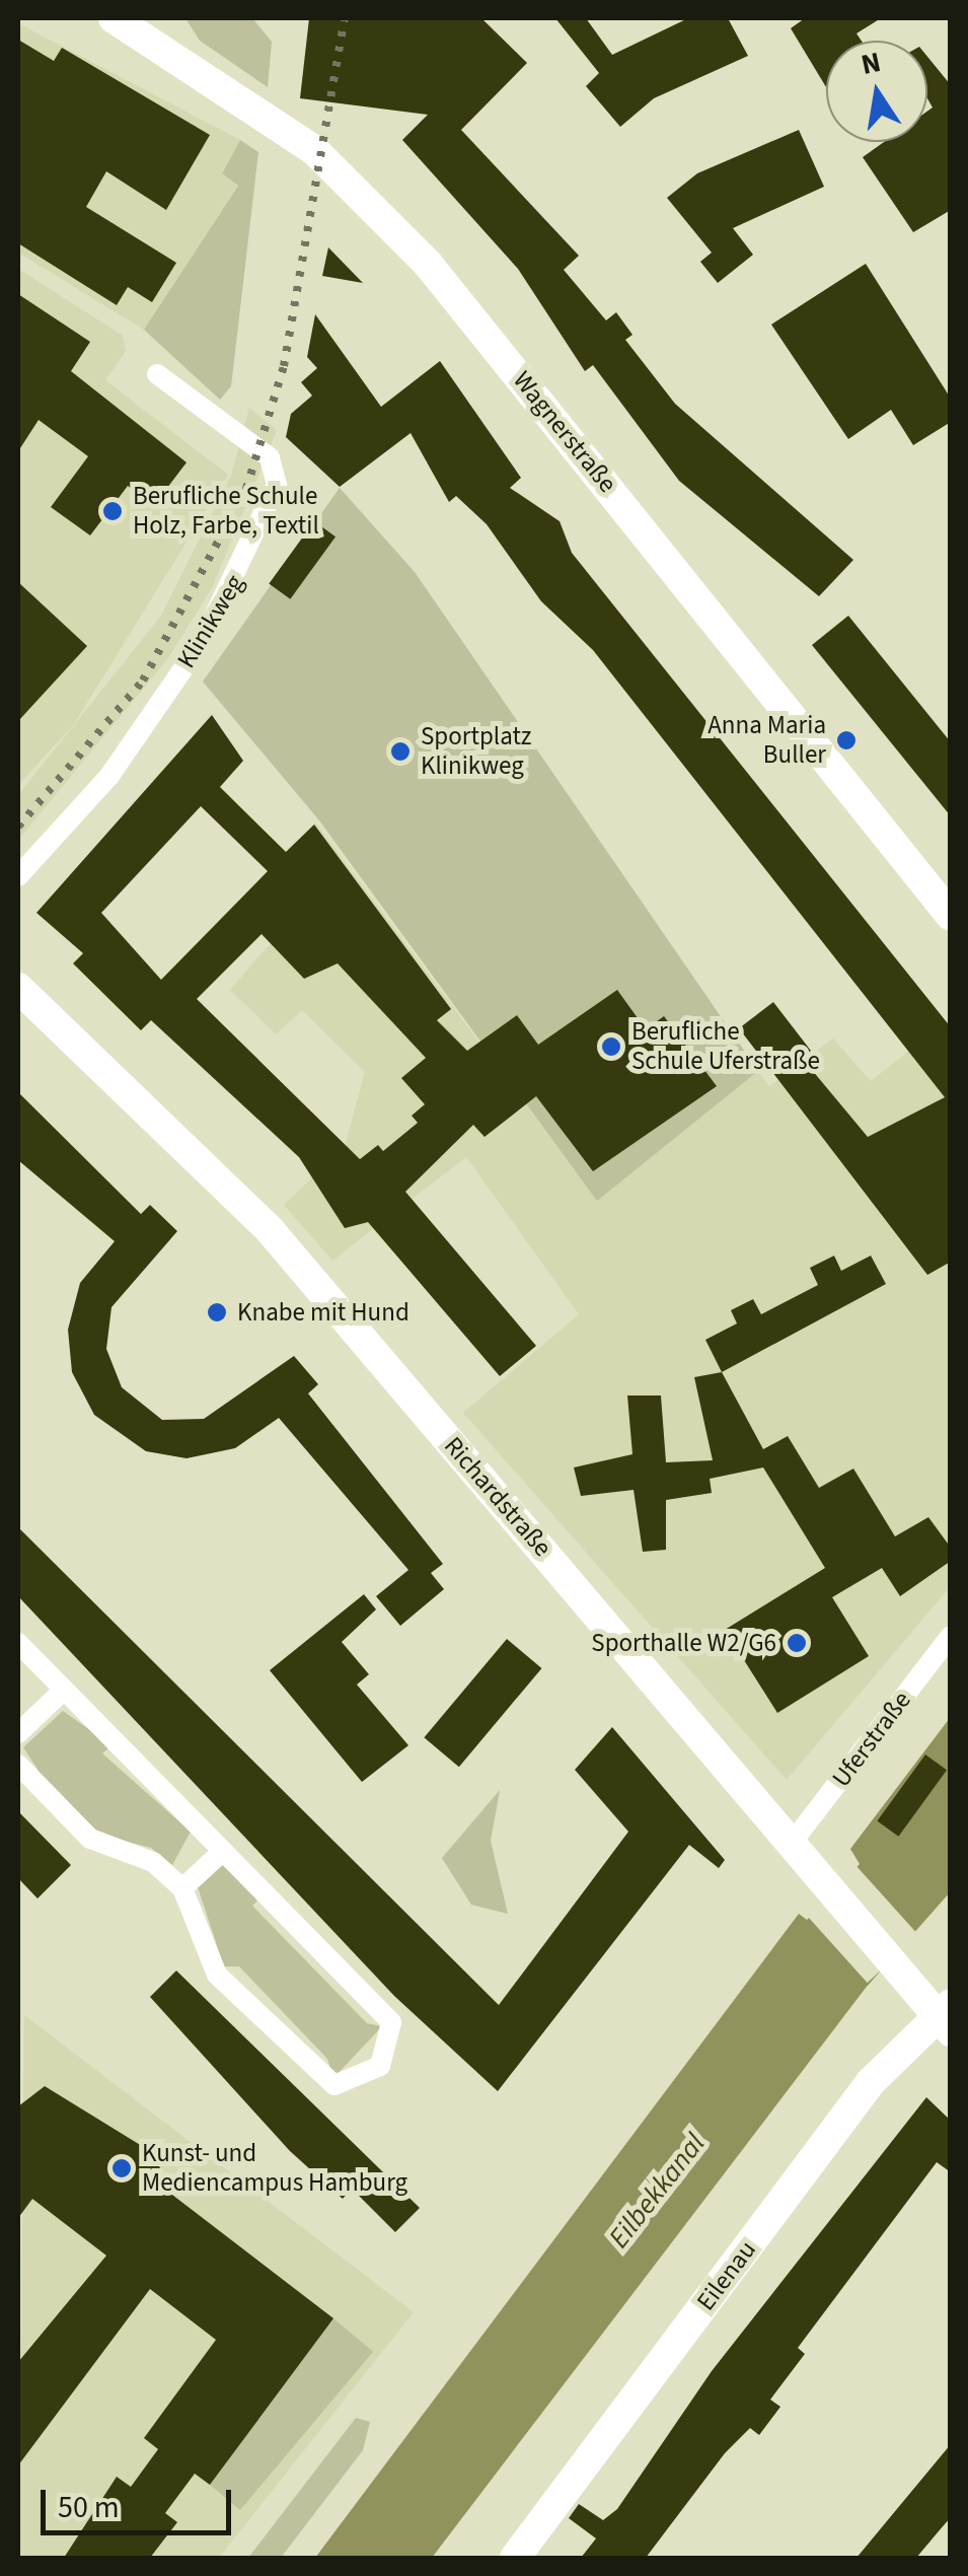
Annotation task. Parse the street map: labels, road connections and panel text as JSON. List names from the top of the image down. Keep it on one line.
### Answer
{"streets":{"street":["Wagnerstraße","Klinikweg","Richardstraße","Uferstraße","Eilenau"]},"crossings":[["Richardstraße","Uferstraße"],["Richardstraße","Eilenau"]],"water":["Eilbekkanal"],"places":["Berufliche Schule Holz, Farbe, Textil","Anna Maria Buller","Sportplatz Klinikweg","Berufliche Schule Uferstraße","Knabe mit Hund","Sporthalle W2/G6","Kunst- und Mediencampus Hamburg"],"scale_bar":"50 m","north":"top"}
